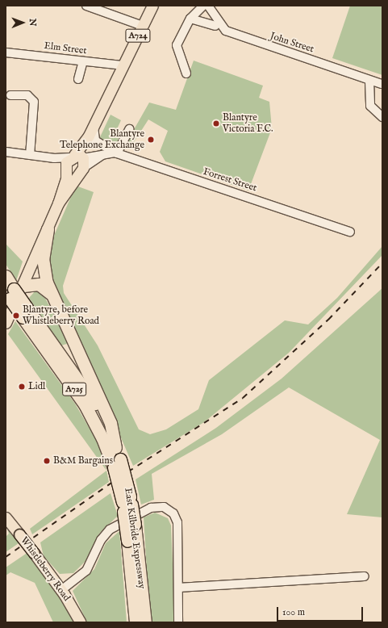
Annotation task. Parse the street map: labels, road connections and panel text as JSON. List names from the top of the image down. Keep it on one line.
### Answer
{"streets":{"highway":["A725","East Kilbride Expressway"],"main road":["A724","Whistleberry Road"],"street":["John Street","Elm Street","Forrest Street"]},"crossings":[["A724","Elm Street"],["A724","Forrest Street"],["A724","A725"],["A724","East Kilbride Expressway"],["A725","East Kilbride Expressway"]],"places":["Blantyre Victoria F.C.","Blantyre Telephone Exchange","Blantyre, before Whistleberry Road","Lidl","B&M Bargains"],"scale_bar":"100 m","north":"right"}
